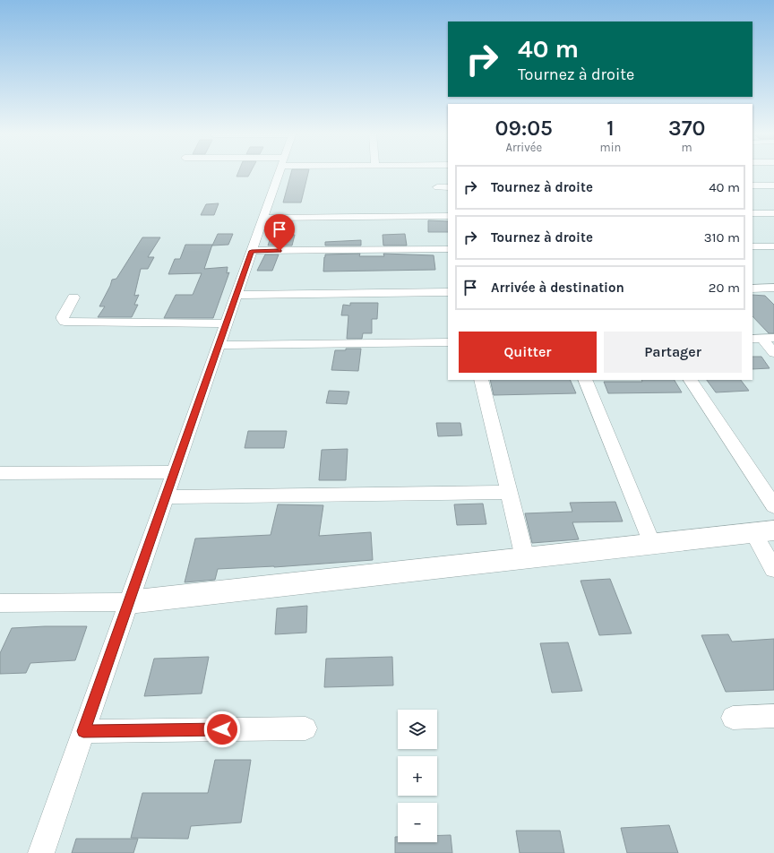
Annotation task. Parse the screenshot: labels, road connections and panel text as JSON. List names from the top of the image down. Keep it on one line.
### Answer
{"page":{"turn":["40 m","Tournez à droite"],"eta":["09:05","Arrivée","1","min","370","m"],"list":[{"name":"Tournez à droite","value":"40 m"},{"name":"Tournez à droite","value":"310 m"},{"name":"Arrivée à destination","value":"20 m"}],"buttons":["Quitter","Partager"],"map_buttons":["+","−"]}}
